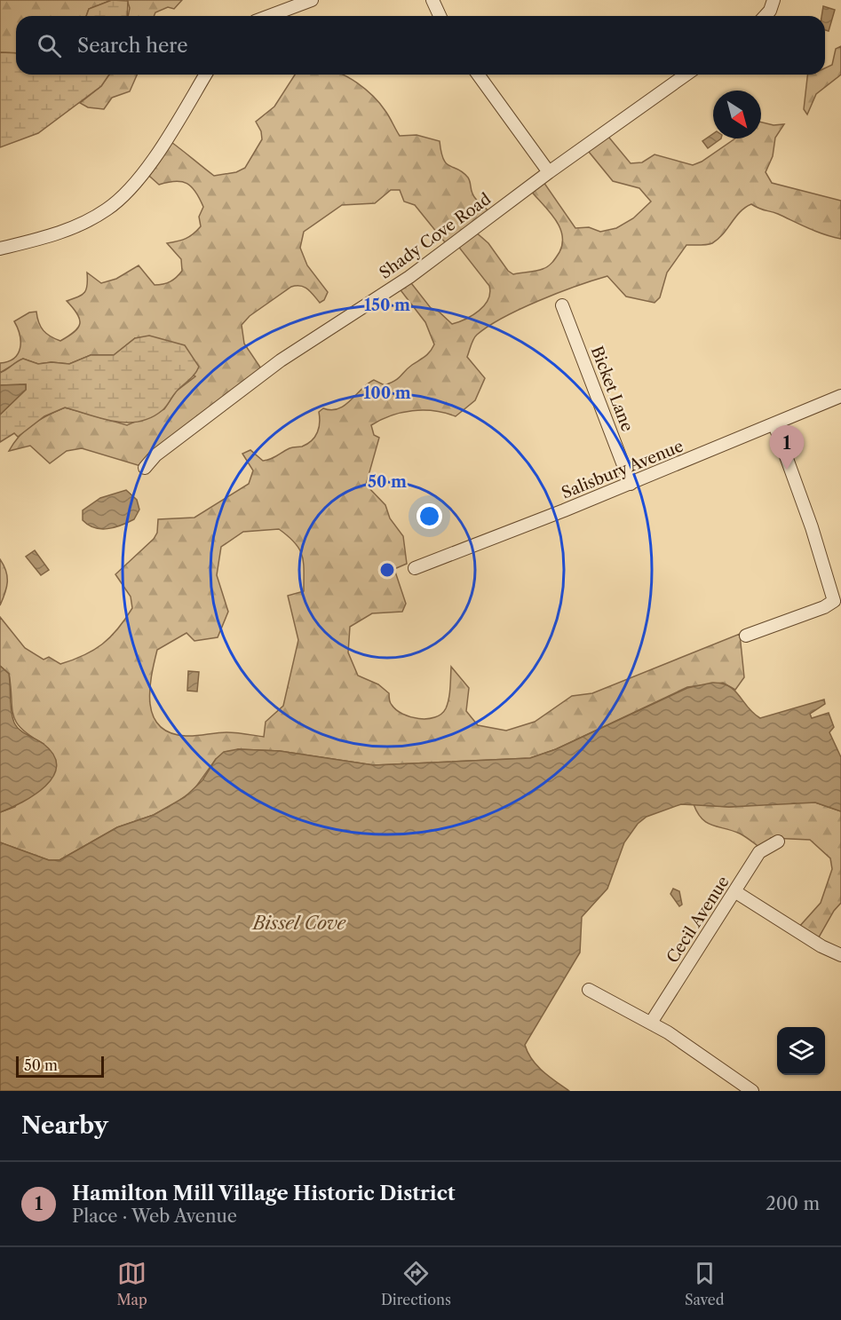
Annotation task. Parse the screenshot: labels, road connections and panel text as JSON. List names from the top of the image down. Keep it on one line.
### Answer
{"streets":{"street":["Shady Cove Road","Bicket Lane","Salisbury Avenue","Cecil Avenue"]},"crossings":[["Bicket Lane","Salisbury Avenue"]],"water":["Bissel Cove"],"scale_bar":"50 m","north":"bottom right","page":{"search":"Search here","pins":"1","scale":"50 m","heading":"Nearby","list":[{"mark":"1","name":"Hamilton Mill Village Historic District","note":"Place · Web Avenue","value":"200 m"}],"nav":["Map","Directions","Saved"]},"rings":["150 m","100 m","50 m"]}
